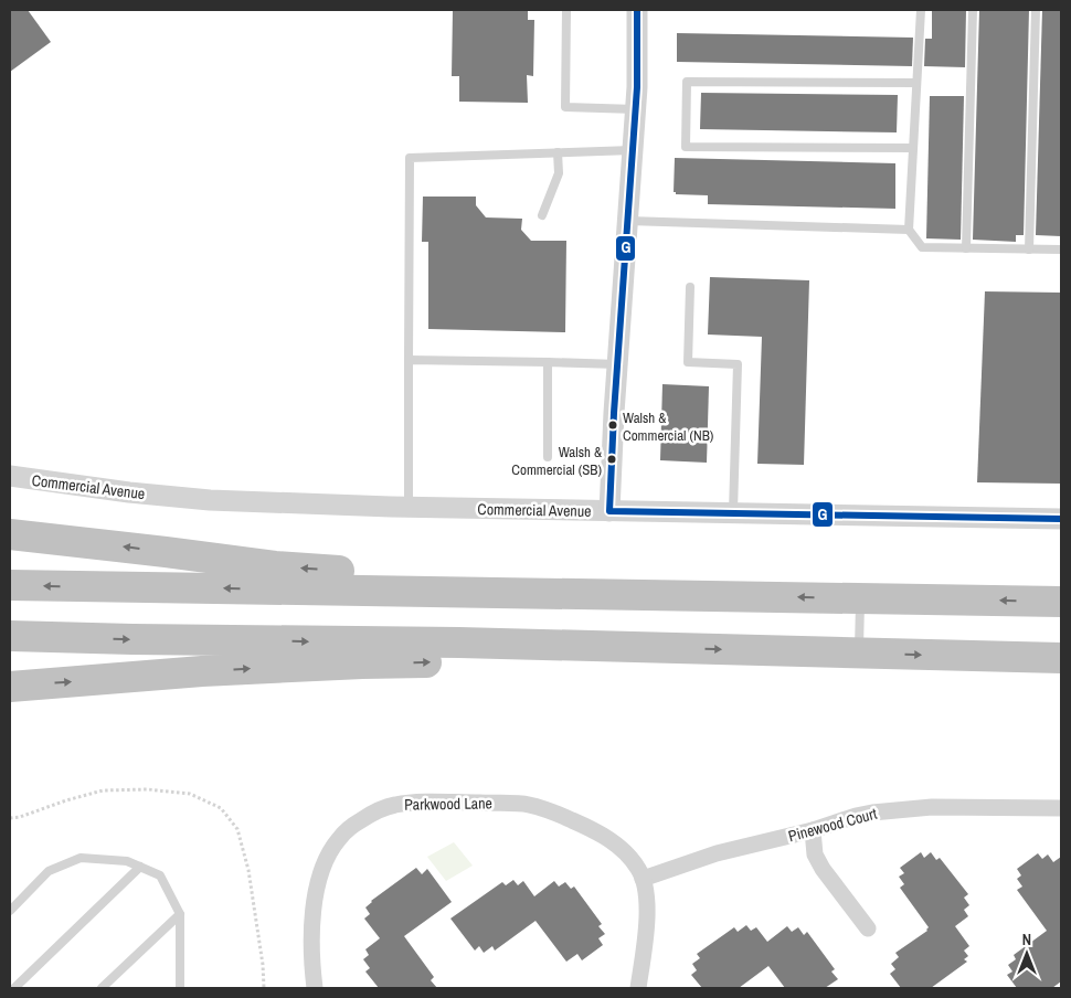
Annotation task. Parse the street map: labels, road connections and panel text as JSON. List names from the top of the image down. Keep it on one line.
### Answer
{"streets":{"street":["Commercial Avenue","Parkwood Lane","Pinewood Court"]},"crossings":[["Parkwood Lane","Pinewood Court"]],"places":["Walsh & Commercial (NB)","Walsh & Commercial (SB)"],"lines":["transit line G"],"north":"top"}
